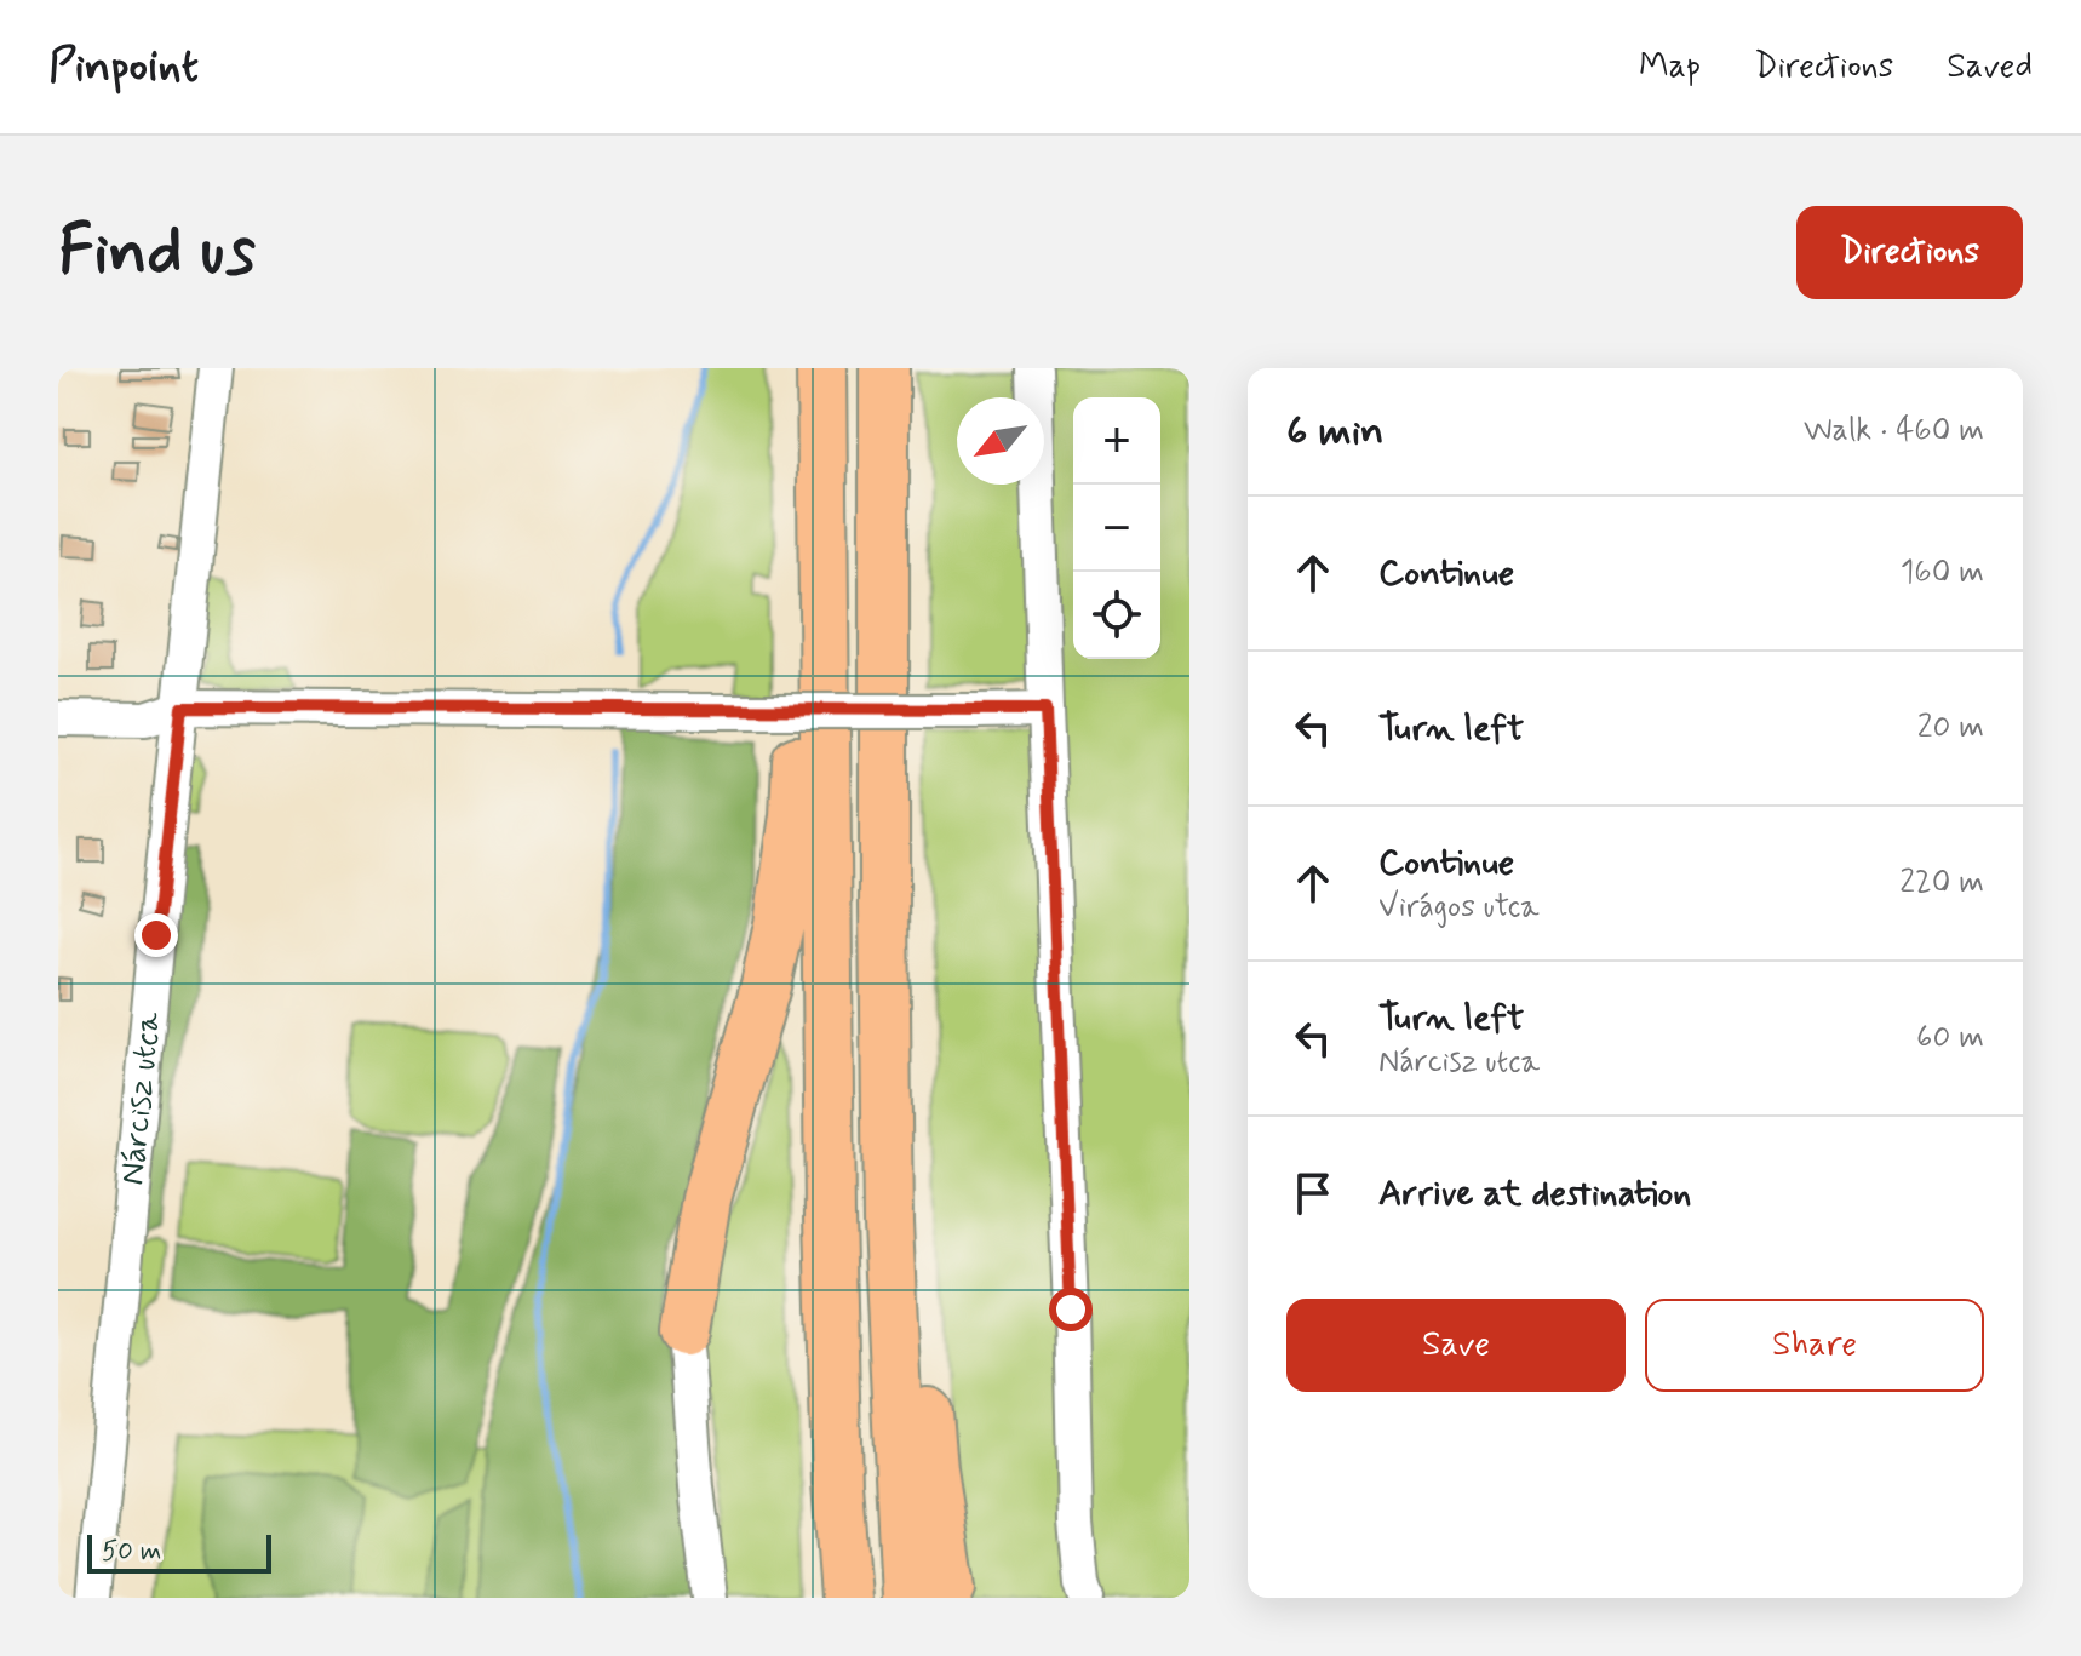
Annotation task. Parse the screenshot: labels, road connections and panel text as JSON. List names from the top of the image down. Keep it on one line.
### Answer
{"streets":{"street":["Nárcisz utca"]},"scale_bar":"50 m","north":"bottom left","page":{"header":"Pinpoint","nav":["Map","Directions","Saved"],"buttons":["Directions",["Save","Share"]],"title":"Find us","heading":["6 min","Walk · 460 m"],"map_buttons":["+","−"],"list":[["Continue","160 m"],["Turn left","20 m"],["Continue","Virágos utca","220 m"],["Turn left","Nárcisz utca","60 m"],"Arrive at destination"],"scale":"50 m"}}
